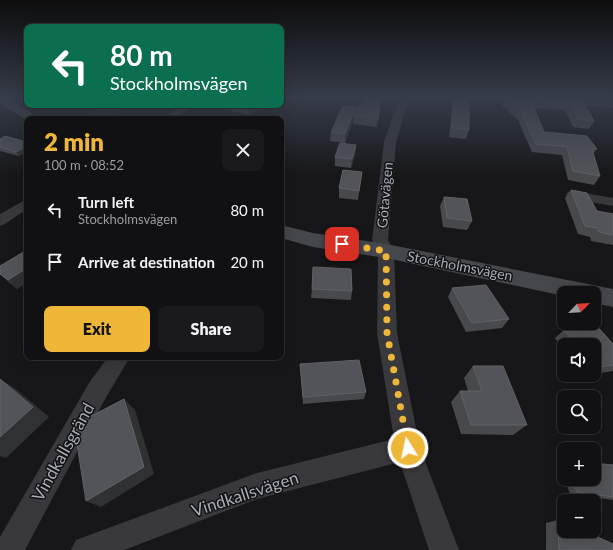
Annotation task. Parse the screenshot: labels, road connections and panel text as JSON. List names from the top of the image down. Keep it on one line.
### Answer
{"streets":{"street":["Götavägen","Stockholmsvägen","Vindkallsgränd","Vindkallsvägen"]},"crossings":[["Götavägen","Stockholmsvägen"],["Götavägen","Vindkallsvägen"]],"north":"top right","page":{"turn":["80 m","Stockholmsvägen"],"heading":["2 min","100 m · 08:52"],"list":[{"name":"Turn left","note":"Stockholmsvägen","value":"80 m"},{"name":"Arrive at destination","value":"20 m"}],"map_buttons":["+","−"],"buttons":["Exit","Share"]}}
